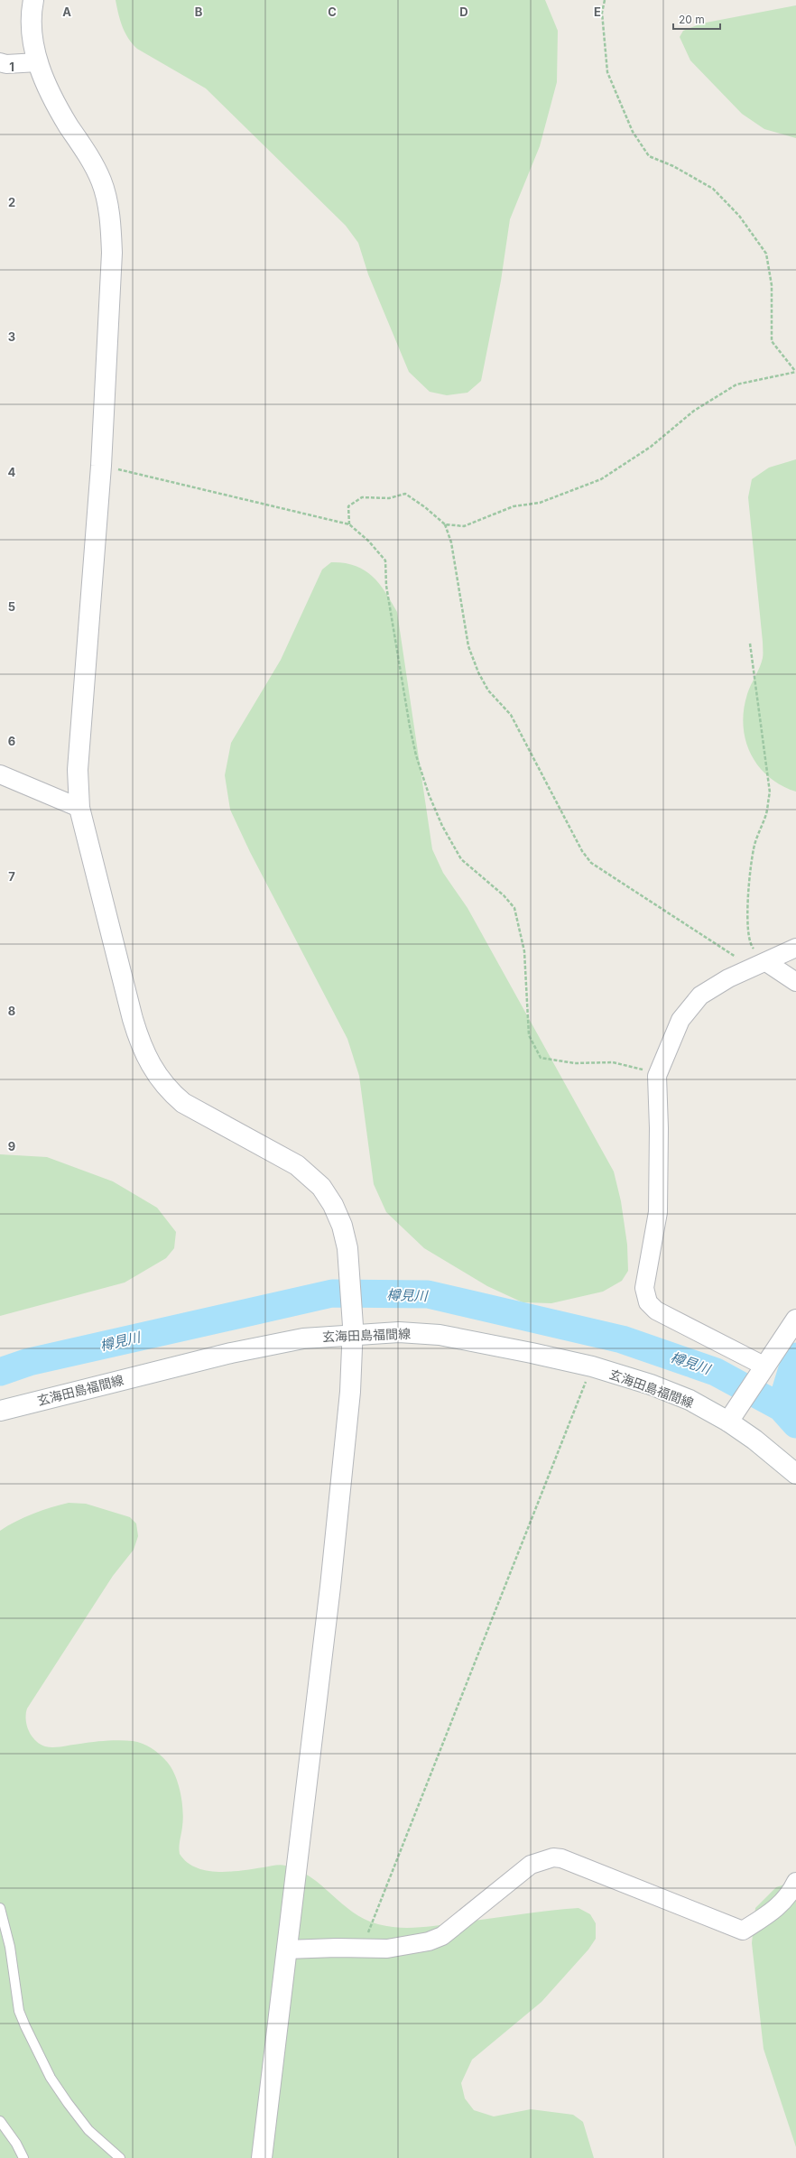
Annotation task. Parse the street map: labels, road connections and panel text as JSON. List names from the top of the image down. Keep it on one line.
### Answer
{"streets":{"street":["玄海田島福間線"]},"water":["樽見川"],"scale_bar":"20 m","grid":{"columns":["A","B","C","D","E"],"rows":["1","2","3","4","5","6","7","8","9"]}}
